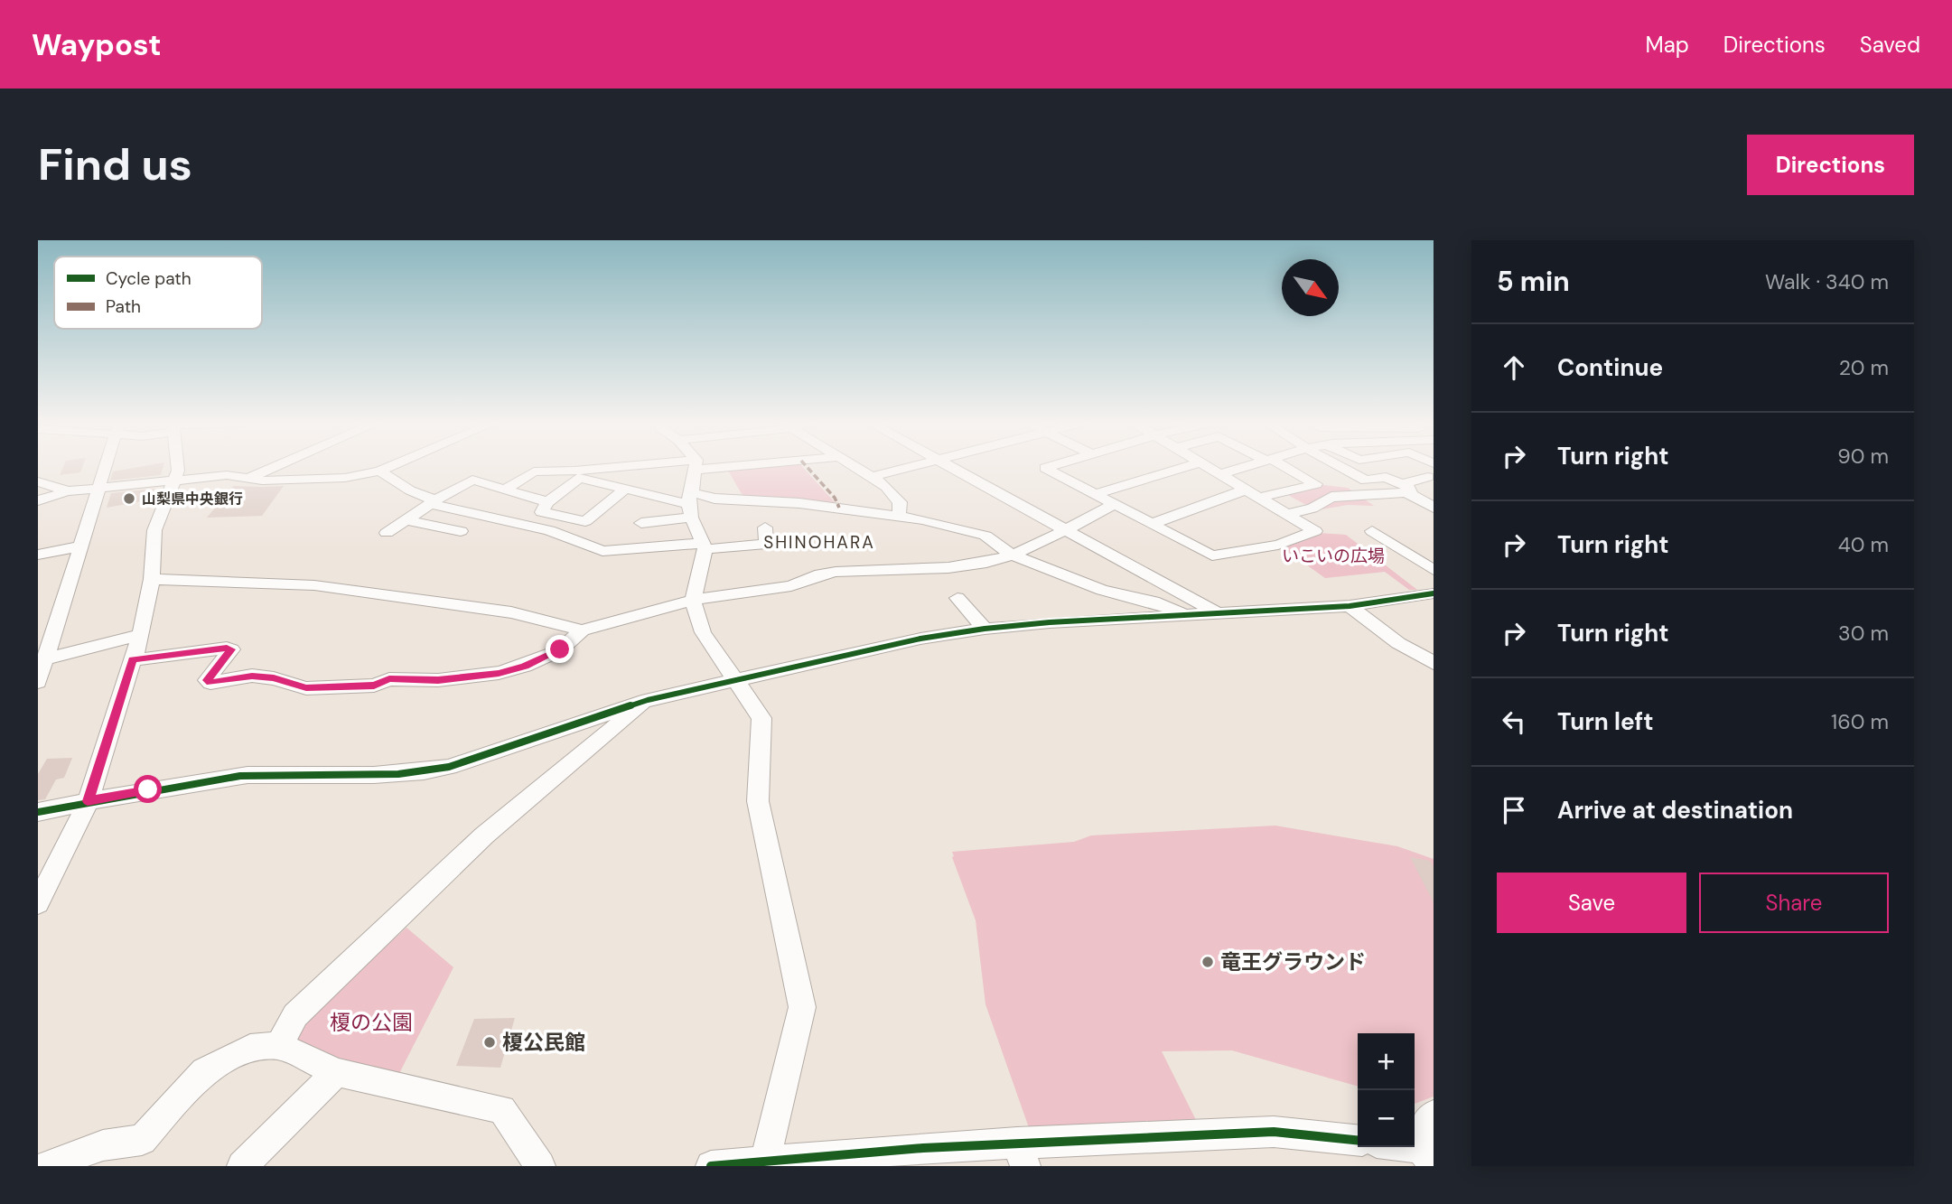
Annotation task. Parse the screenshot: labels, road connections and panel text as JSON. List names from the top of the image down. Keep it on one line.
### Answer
{"districts":["SHINOHARA"],"parks":["いこいの広場","榎の公園"],"places":["山梨県中央銀行","竜王グラウンド","榎公民館"],"legend":["Cycle path","Path"],"north":"bottom right","page":{"header":"Waypost","nav":["Map","Directions","Saved"],"buttons":["Directions",["Save","Share"]],"title":"Find us","heading":["5 min","Walk · 340 m"],"list":[["Continue","20 m"],["Turn right","90 m"],["Turn right","40 m"],["Turn right","30 m"],["Turn left","160 m"],"Arrive at destination"],"map_buttons":["+","−"]}}
